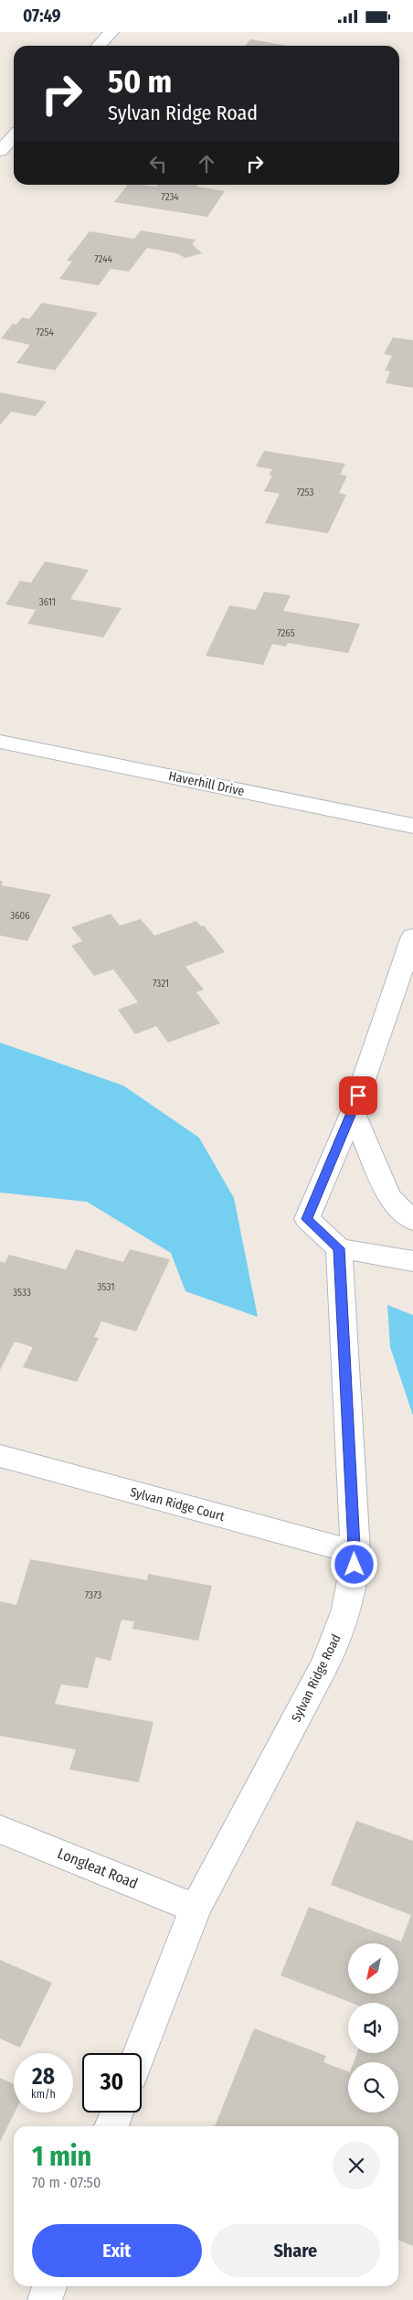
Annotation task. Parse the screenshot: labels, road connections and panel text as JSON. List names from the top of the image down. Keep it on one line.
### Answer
{"streets":{"street":["Haverhill Drive","Sylvan Ridge Court","Sylvan Ridge Road","Longleat Road"]},"crossings":[["Sylvan Ridge Court","Sylvan Ridge Road"],["Sylvan Ridge Road","Longleat Road"]],"house_numbers":["7234","7244","7254","7253","3611","7265","3606","7321","3531","3533","7373"],"north":"bottom left","page":{"status":"07:49","turn":["50 m","Sylvan Ridge Road"],"speed":"28 km/h","limit":"30","heading":["1 min","70 m · 07:50"],"buttons":["Exit","Share"]}}
